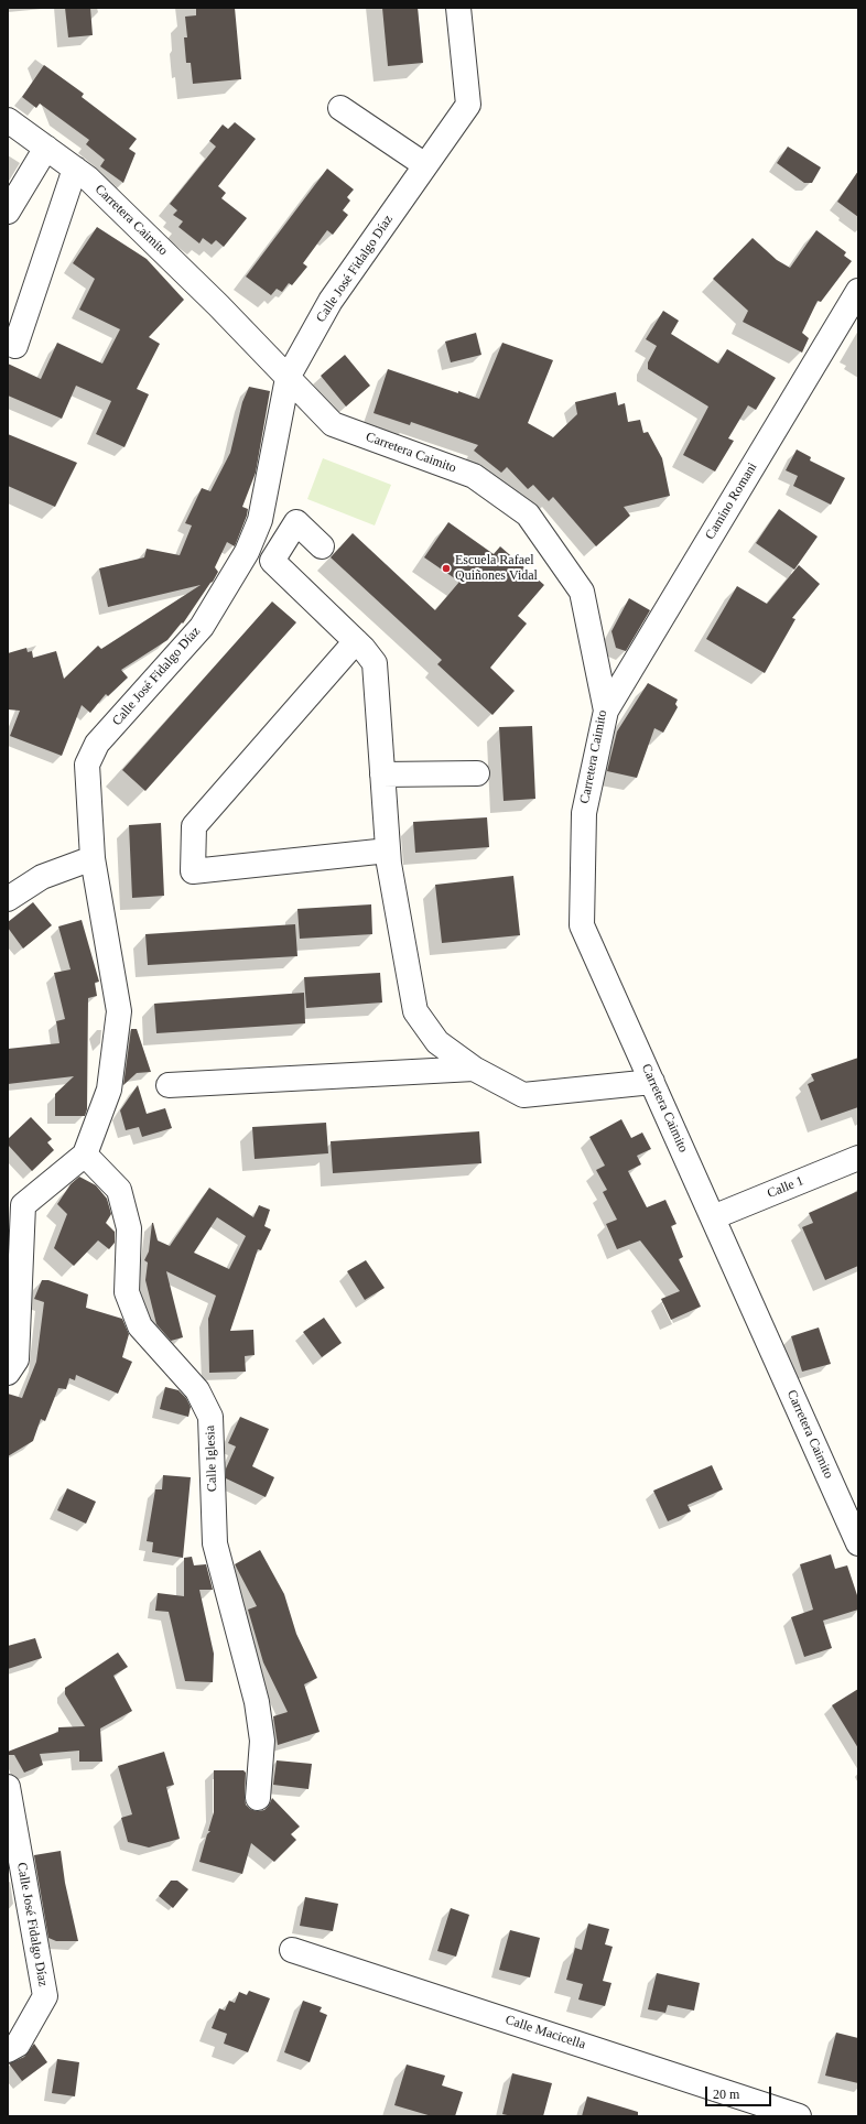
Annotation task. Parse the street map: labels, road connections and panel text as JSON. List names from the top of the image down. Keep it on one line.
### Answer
{"streets":{"street":["Carretera Caimito","Calle José Fidalgo Díaz","Camino Romani","Calle 1","Calle Iglesia","Calle Macicella"]},"crossings":[["Carretera Caimito","Calle José Fidalgo Díaz"],["Carretera Caimito","Camino Romani"],["Carretera Caimito","Calle 1"],["Calle José Fidalgo Díaz","Calle Iglesia"]],"places":["Escuela Rafael Quiñones Vidal"],"scale_bar":"20 m"}
